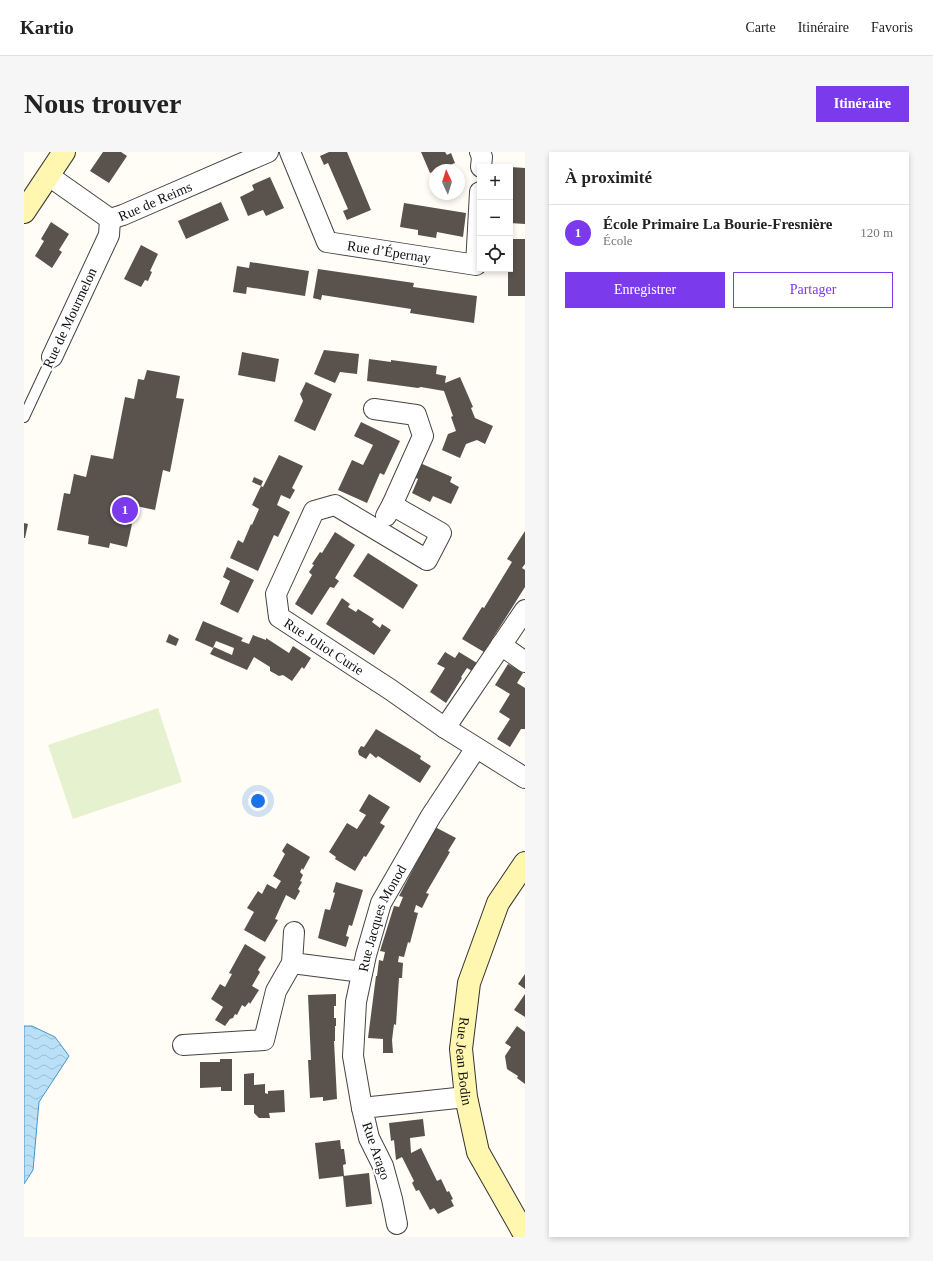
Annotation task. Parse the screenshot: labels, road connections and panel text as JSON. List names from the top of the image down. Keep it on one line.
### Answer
{"streets":{"street":["Rue de Reims","Rue d’Épernay","Rue de Mourmelon","Rue Joliot Curie","Rue Jacques Monod","Rue Jean Bodin","Rue Arago"]},"crossings":[["Rue de Reims","Rue de Mourmelon"],["Rue Joliot Curie","Rue Jacques Monod"],["Rue Jacques Monod","Rue Arago"],["Rue Jean Bodin","Rue Arago"]],"north":"top","page":{"header":"Kartio","nav":["Carte","Itinéraire","Favoris"],"buttons":["Itinéraire",["Enregistrer","Partager"]],"title":"Nous trouver","heading":"À proximité","map_buttons":["+","−"],"list":[{"mark":"1","name":"École Primaire La Bourie-Fresnière","note":"École","value":"120 m"}],"pins":"1"}}
